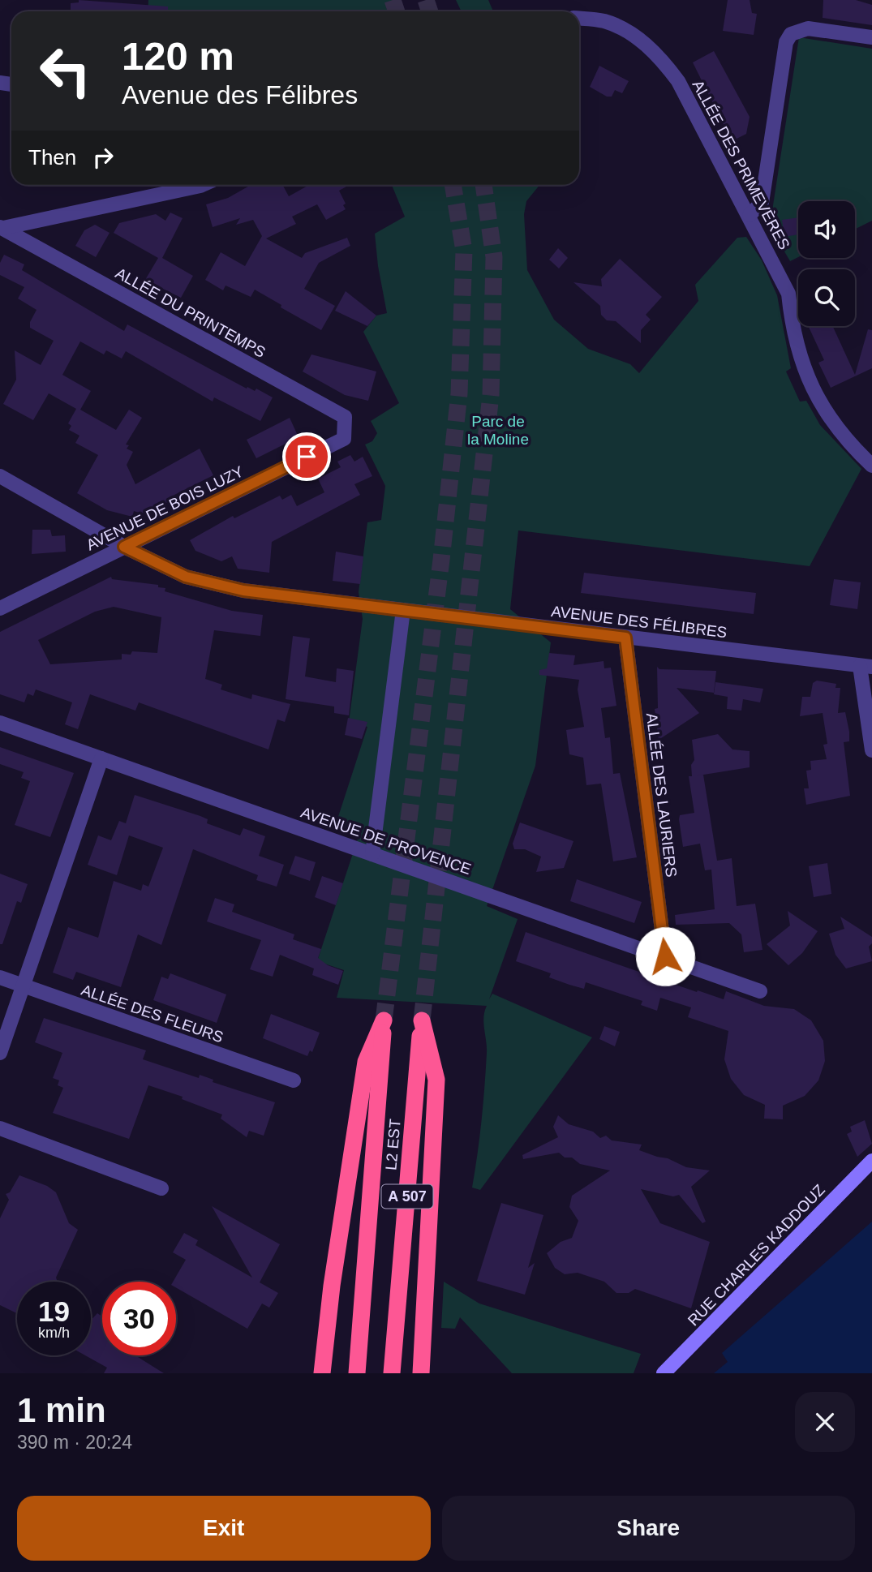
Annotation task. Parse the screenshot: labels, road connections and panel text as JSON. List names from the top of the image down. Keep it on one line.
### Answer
{"streets":{"highway":["L2 EST","A 507"],"street":["ALLÉE DES PRIMEVÈRES","ALLÉE DU PRINTEMPS","AVENUE DE BOIS LUZY","AVENUE DES FÉLIBRES","ALLÉE DES LAURIERS","AVENUE DE PROVENCE","ALLÉE DES FLEURS","RUE CHARLES KADDOUZ"]},"crossings":[["ALLÉE DU PRINTEMPS","AVENUE DE BOIS LUZY"],["AVENUE DE BOIS LUZY","AVENUE DES FÉLIBRES"],["AVENUE DES FÉLIBRES","ALLÉE DES LAURIERS"],["ALLÉE DES LAURIERS","AVENUE DE PROVENCE"]],"parks":["Parc de la Moline"],"page":{"turn":["120 m","Avenue des Félibres"],"then":"Then","speed":"19 km/h","limit":"30","heading":["1 min","390 m · 20:24"],"buttons":["Exit","Share"]}}
